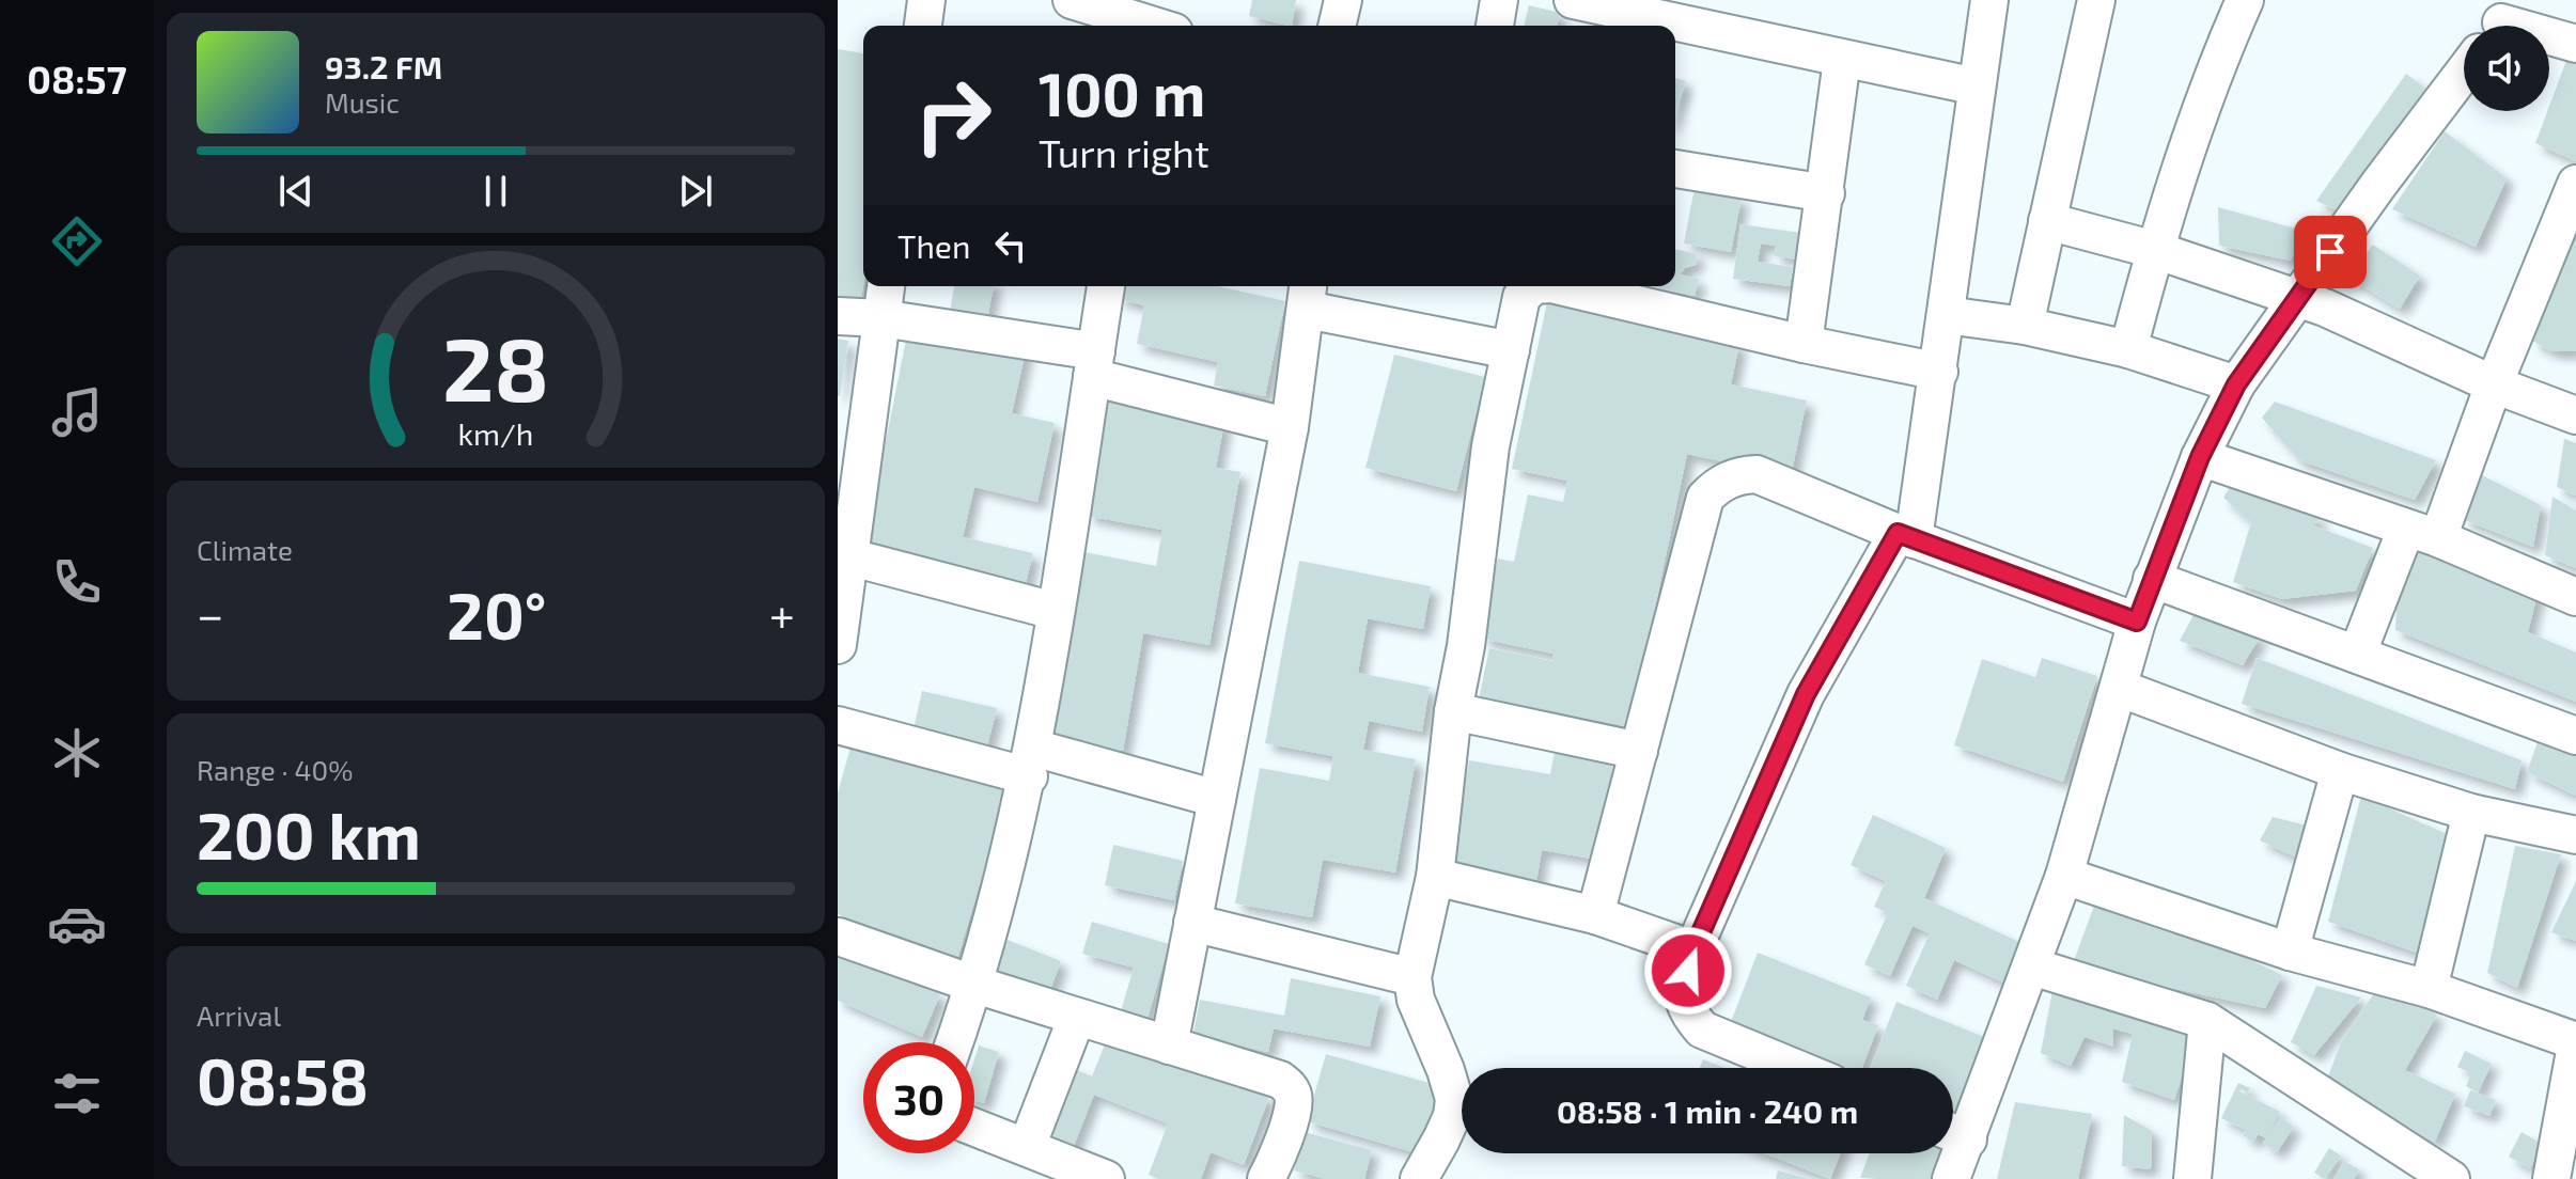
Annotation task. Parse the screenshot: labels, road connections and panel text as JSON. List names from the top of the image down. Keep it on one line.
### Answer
{"page":{"tabs":"08:57","turn":["100 m","Turn right"],"song":["93.2 FM","Music"],"then":"Then","tile":["Climate",["Range · 40%","200 km"],["Arrival","08:58"]],"heat":["−","20°","+"],"limit":"30","trip":"08:58 · 1 min · 240 m","gauge":["28","km/h"]}}
